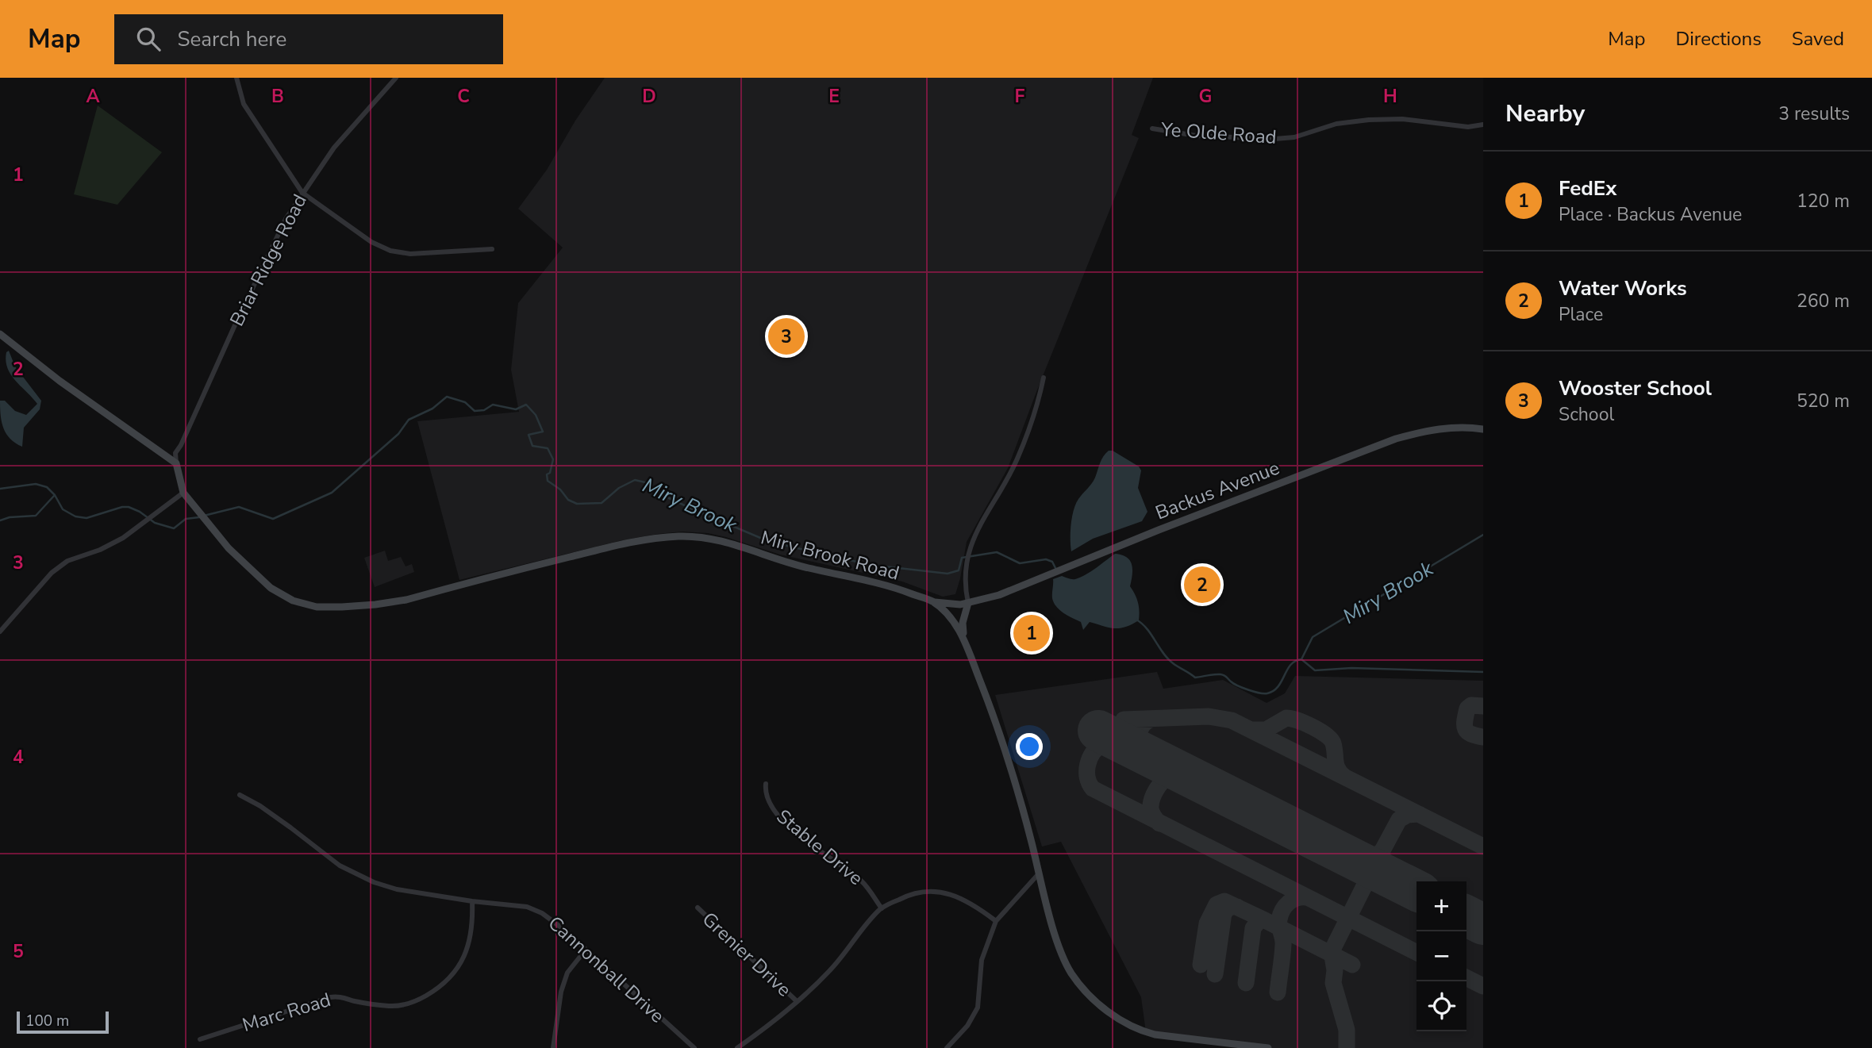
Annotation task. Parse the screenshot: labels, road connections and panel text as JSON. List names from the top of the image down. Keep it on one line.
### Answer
{"streets":{"main road":["Backus Avenue","Miry Brook Road"],"street":["Ye Olde Road","Briar Ridge Road","Stable Drive","Grenier Drive","Cannonball Drive","Marc Road"]},"crossings":[["Briar Ridge Road","Miry Brook Road"],["Backus Avenue","Miry Brook Road"],["Cannonball Drive","Marc Road"]],"water":["Miry Brook"],"scale_bar":"100 m","page":{"header":"Map","search":"Search here","nav":["Map","Directions","Saved"],"heading":["Nearby","3 results"],"list":[{"mark":"1","name":"FedEx","note":"Place · Backus Avenue","value":"120 m"},{"mark":"2","name":"Water Works","note":"Place","value":"260 m"},{"mark":"3","name":"Wooster School","note":"School","value":"520 m"}],"pins":["3","2","1"],"map_buttons":["+","−"],"scale":"100 m"},"grid":{"columns":["A","B","C","D","E","F","G","H"],"rows":["1","2","3","4","5"]}}
